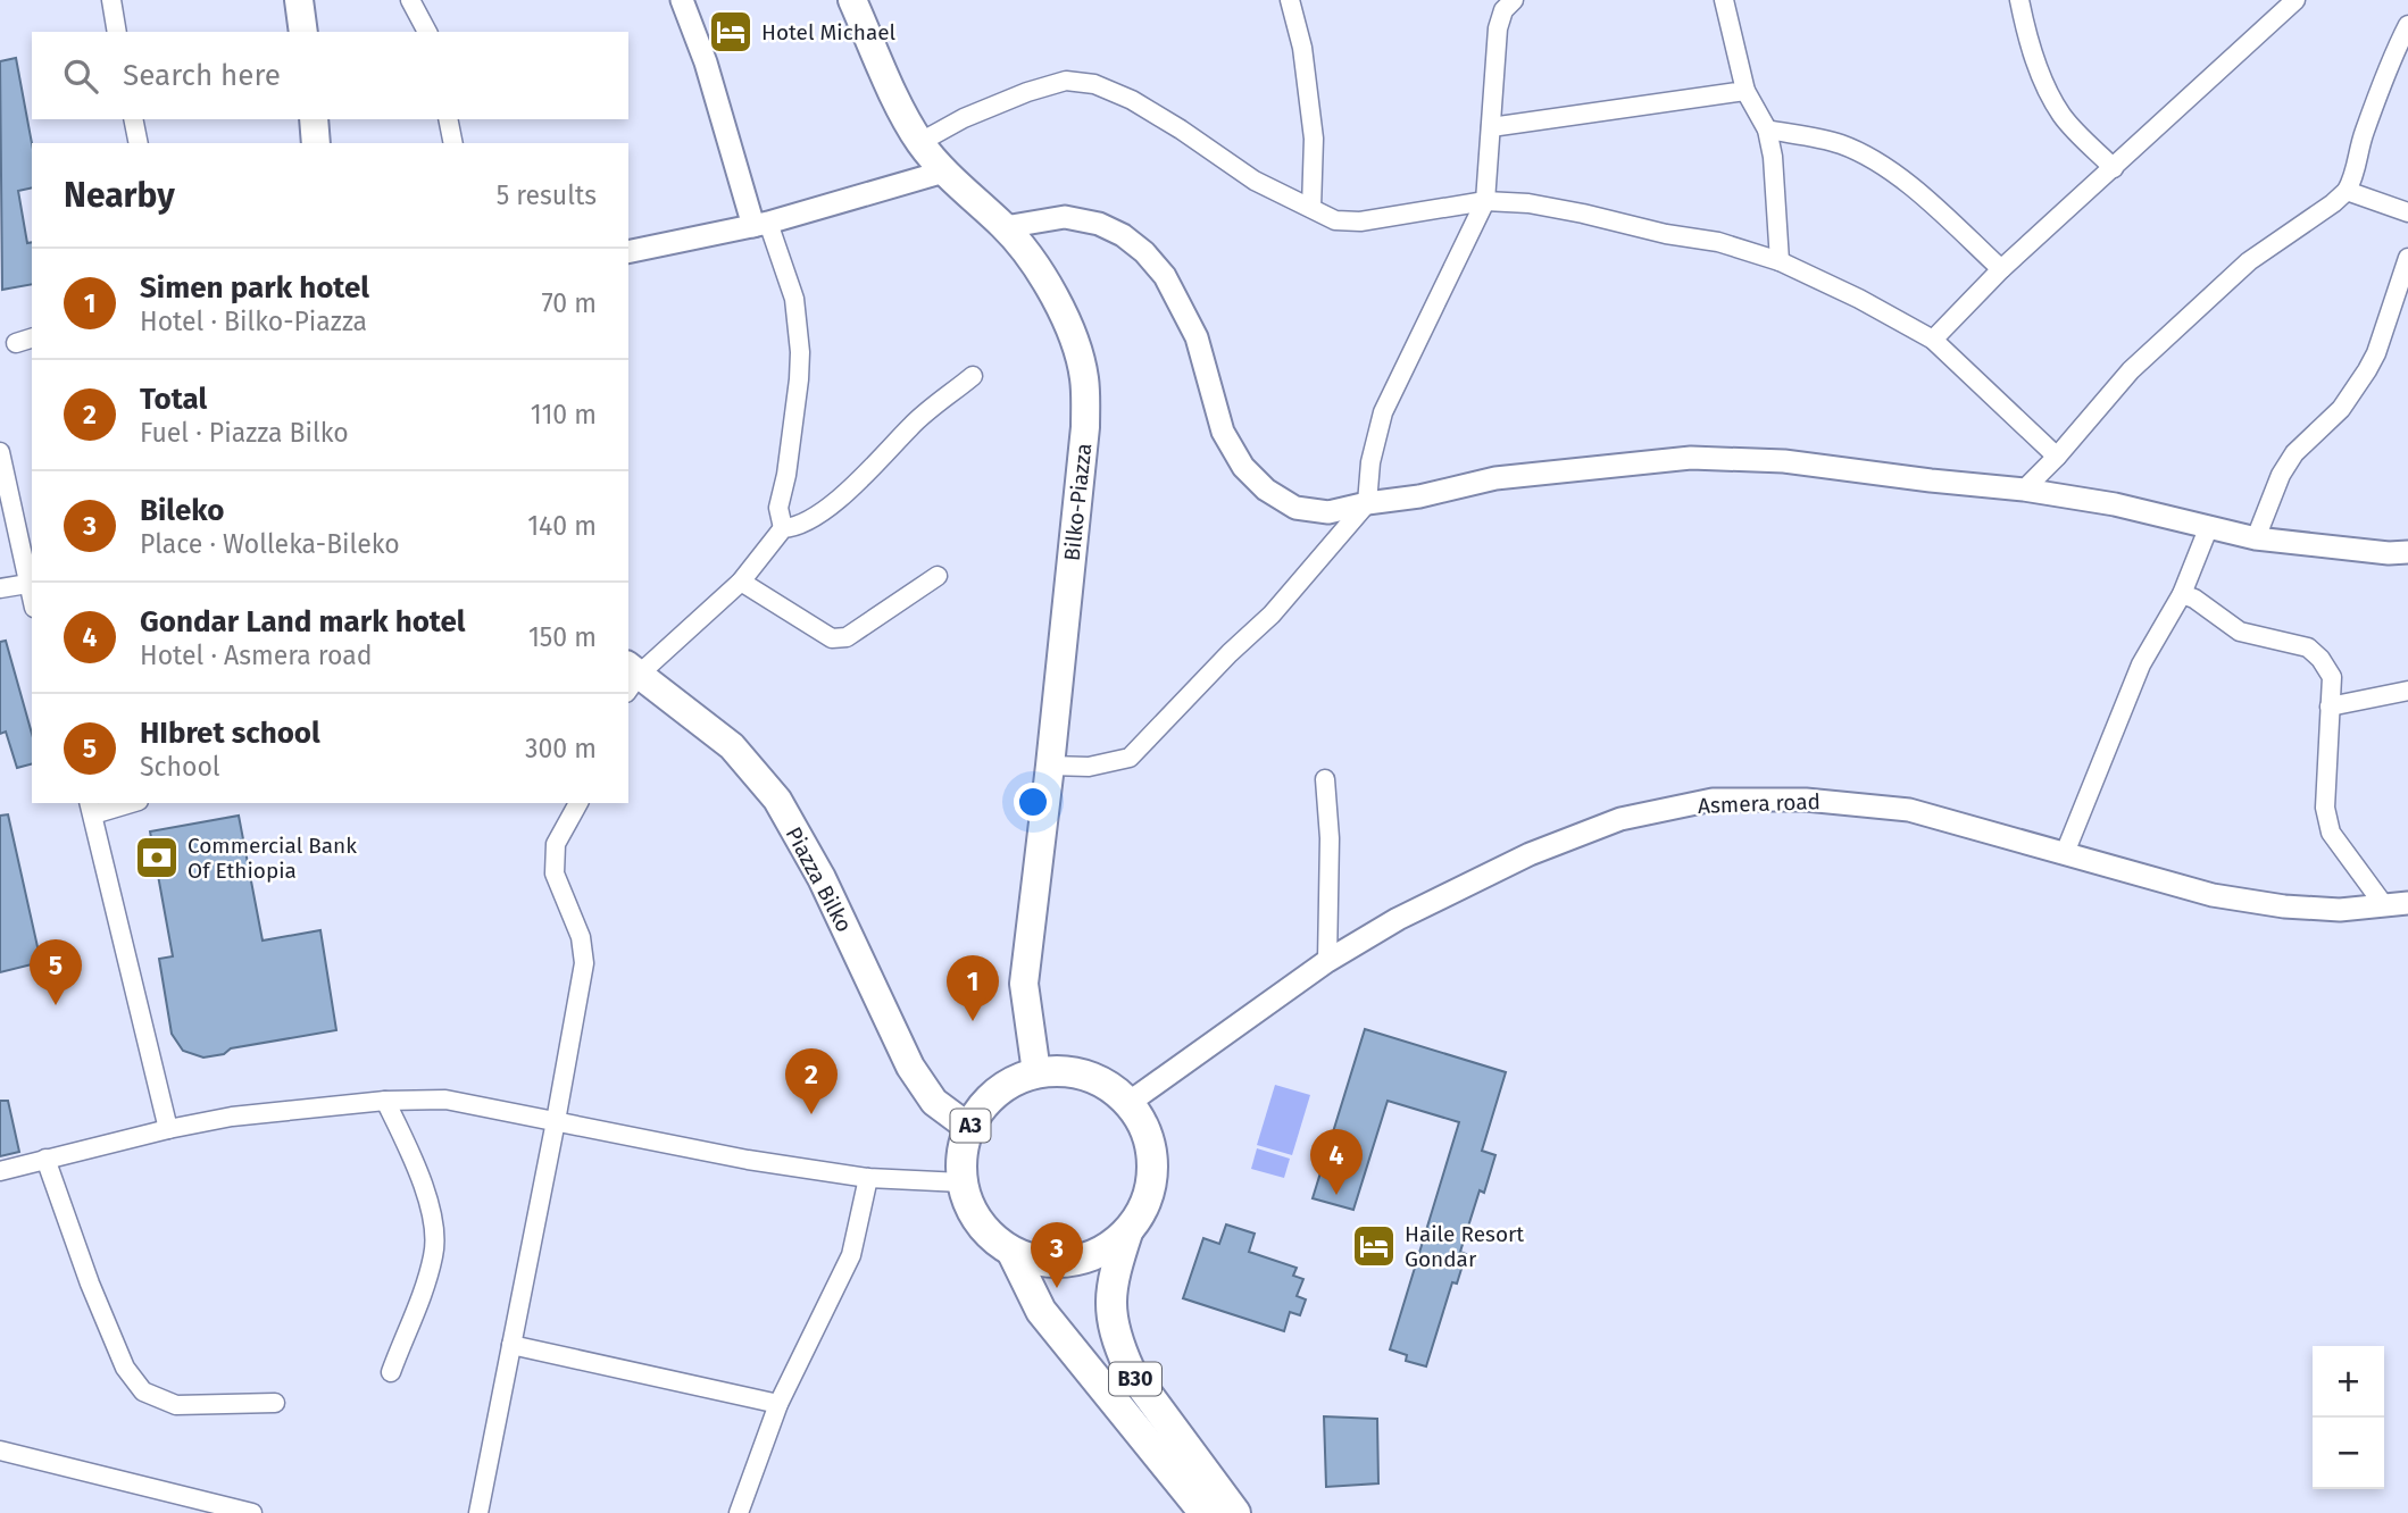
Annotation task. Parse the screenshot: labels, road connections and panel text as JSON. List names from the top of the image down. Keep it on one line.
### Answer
{"streets":{"highway":["A3","B30"],"main road":["Bilko-Piazza","Piazza Bilko"],"street":["Asmera road"]},"crossings":[["Bilko-Piazza","Asmera road"],["Bilko-Piazza","Piazza Bilko"],["Bilko-Piazza","A3"],["Bilko-Piazza","B30"],["Asmera road","Piazza Bilko"],["Asmera road","A3"],["Asmera road","B30"],["Piazza Bilko","A3"],["Piazza Bilko","B30"],["A3","B30"]],"places":{"hotel":["Hotel Michael","Haile Resort Gondar"],"bank":["Commercial Bank Of Ethiopia"]},"page":{"search":"Search here","heading":["Nearby","5 results"],"list":[{"mark":"1","name":"Simen park hotel","note":"Hotel · Bilko-Piazza","value":"70 m"},{"mark":"2","name":"Total","note":"Fuel · Piazza Bilko","value":"110 m"},{"mark":"3","name":"Bileko","note":"Place · Wolleka-Bileko","value":"140 m"},{"mark":"4","name":"Gondar Land mark hotel","note":"Hotel · Asmera road","value":"150 m"},{"mark":"5","name":"HIbret school","note":"School","value":"300 m"}],"pins":["5","1","2","4","3"],"map_buttons":["+","−"]}}
